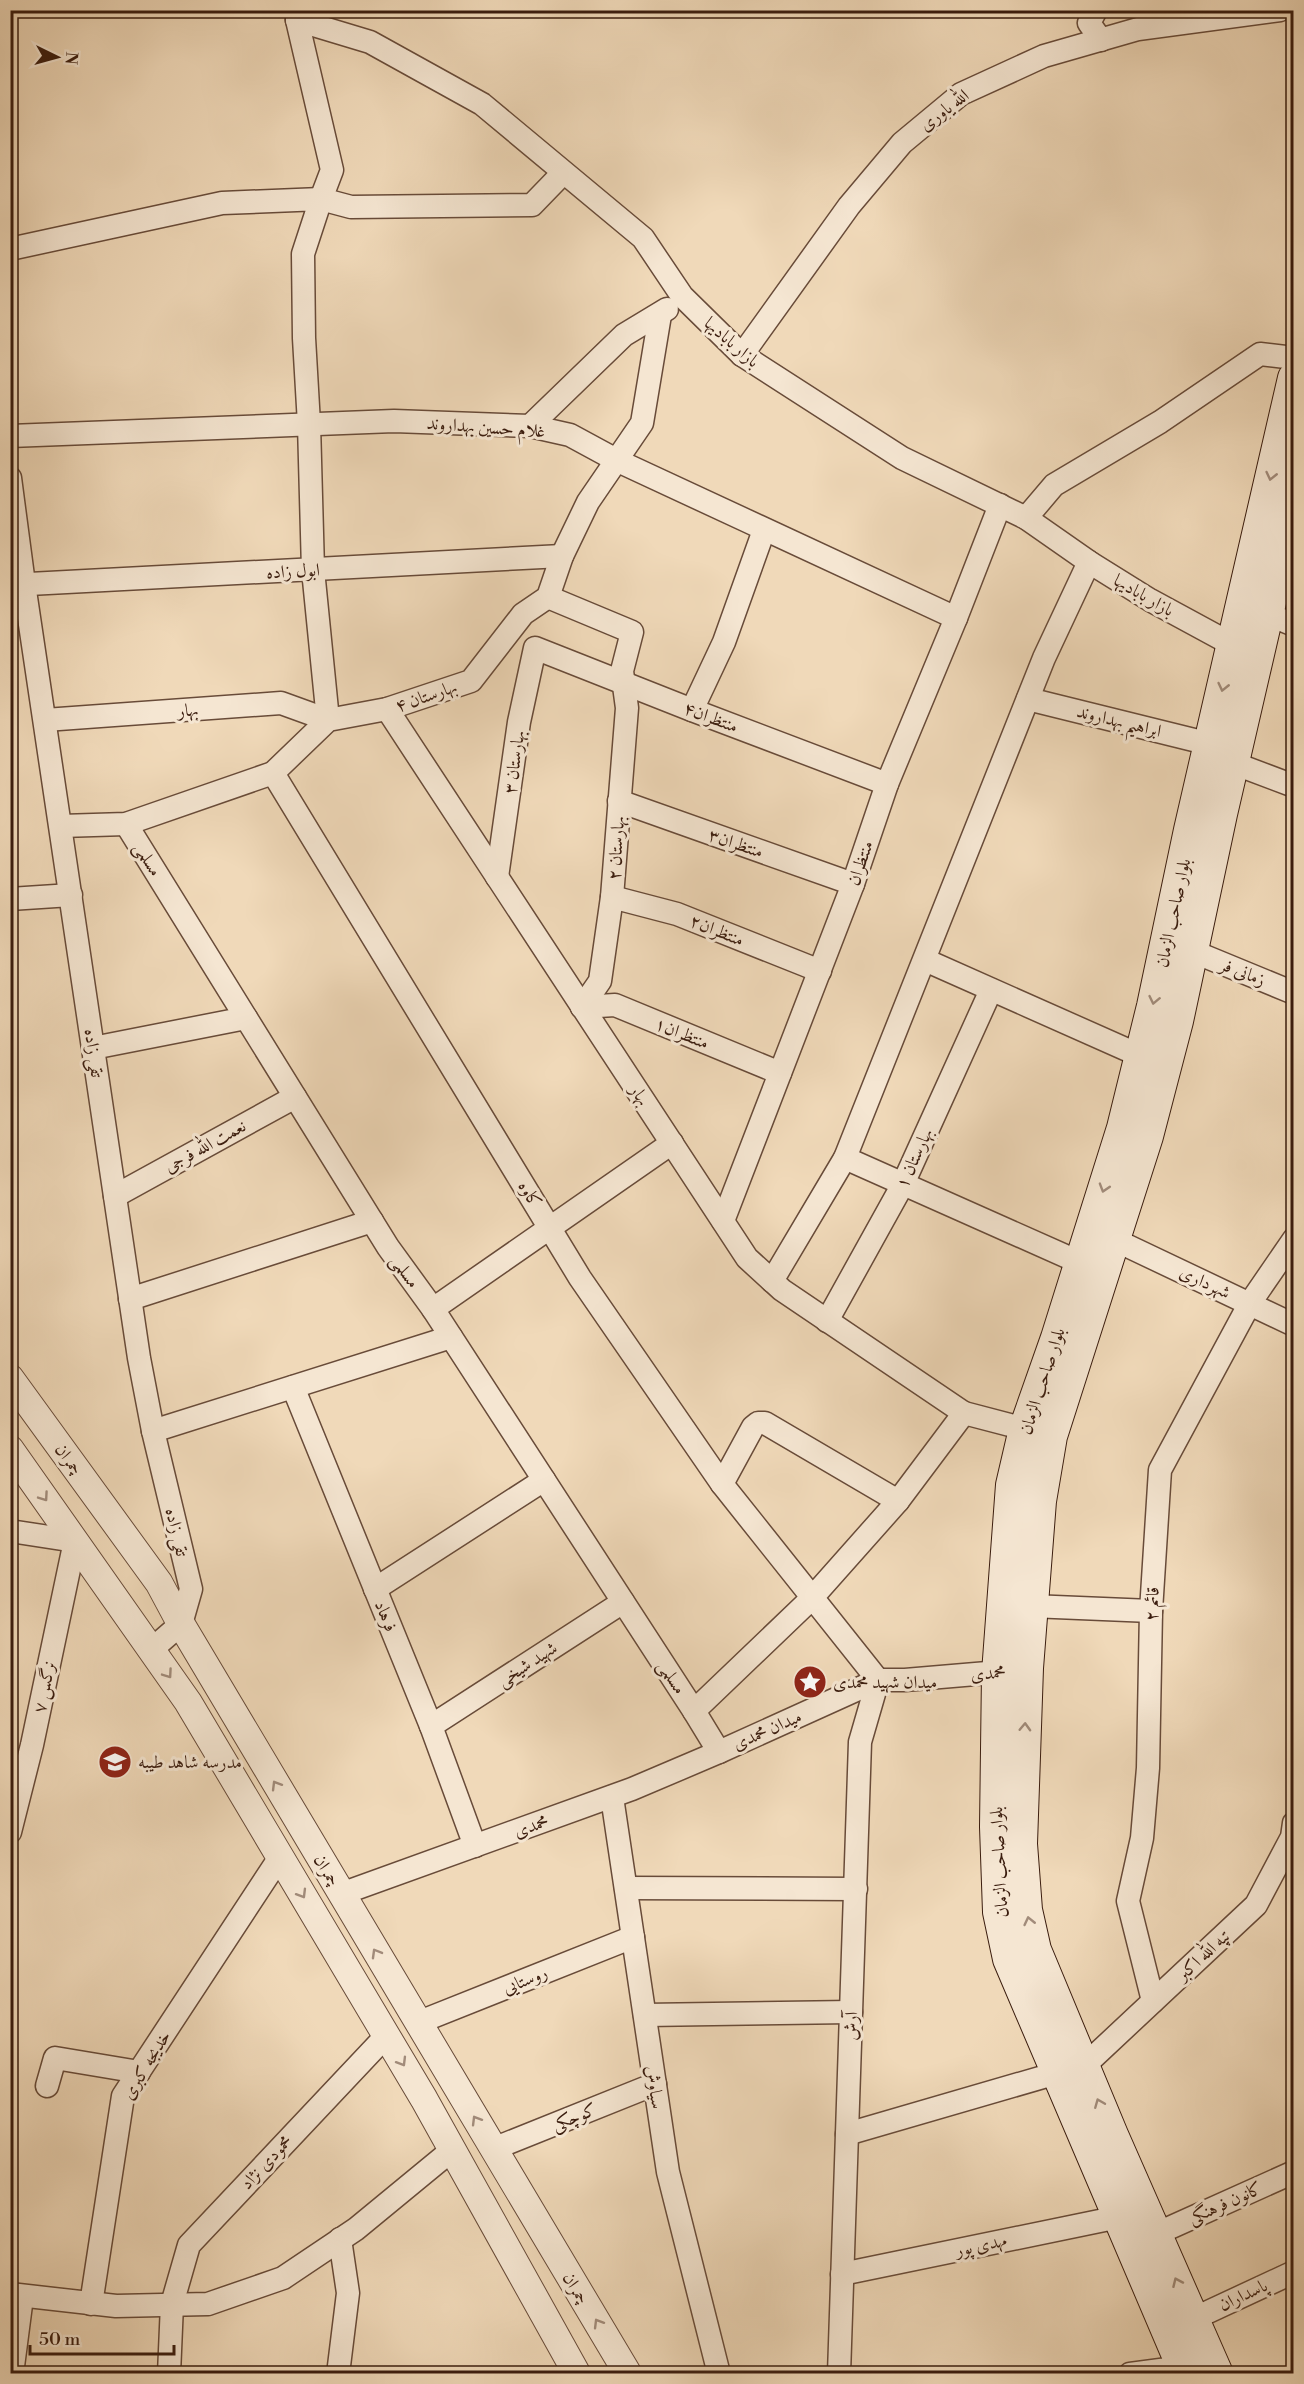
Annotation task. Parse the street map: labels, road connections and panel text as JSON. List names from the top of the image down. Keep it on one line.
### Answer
{"streets":{"main road":["بلوار صاحب الزمان"],"street":["الله یاوری","بازار بابادیها","غلام حسین بهداروند","ابول زاده","بهارستان ۴","بهار","منتظران۴","ابراهیم بهداروند","بهارستان ۳","منتظران۳","بهارستان ۲","مسلمی","منتظران","منتظران۲","زمانی فر","منتظران۱","تقی زاده","نعمت الله فرجی","بهارستان ۱","کاوه","شهرداری","چمران","قائم ۲","فرهاد","شهید شیخی","محمدی","نرگس ۷","میدان محمدی","تپه الله اکبر","روستایی","آرش","خدیجه کبری","سیاوش","کوچکی","محمودی نژاد","کانون فرهنگی","مهدی پور","پاسداران"]},"crossings":[["الله یاوری","بازار بابادیها"],["بازار بابادیها","منتظران"],["بازار بابادیها","بلوار صاحب الزمان"],["غلام حسین بهداروند","منتظران"],["ابول زاده","تقی زاده"],["بهارستان ۴","بهار"],["بهارستان ۴","بهارستان ۲"],["بهار","بهارستان ۳"],["بهار","بهارستان ۲"],["بهار","منتظران"],["بهار","بلوار صاحب الزمان"],["بهار","منتظران۱"],["بهار","تقی زاده"],["بهار","بهارستان ۱"],["منتظران۴","بهارستان ۳"],["منتظران۴","بهارستان ۲"],["منتظران۴","منتظران"],["ابراهیم بهداروند","بلوار صاحب الزمان"],["منتظران۳","بهارستان ۲"],["منتظران۳","منتظران"],["بهارستان ۲","منتظران۲"],["بهارستان ۲","منتظران۱"],["مسلمی","نعمت الله فرجی"],["مسلمی","شهید شیخی"],["مسلمی","میدان محمدی"],["منتظران","منتظران۲"],["منتظران","منتظران۱"],["بلوار صاحب الزمان","زمانی فر"],["بلوار صاحب الزمان","شهرداری"],["بلوار صاحب الزمان","محمدی"],["بلوار صاحب الزمان","تپه الله اکبر"],["بلوار صاحب الزمان","کانون فرهنگی"],["بلوار صاحب الزمان","مهدی پور"],["بلوار صاحب الزمان","پاسداران"],["تقی زاده","نعمت الله فرجی"],["تقی زاده","چمران"],["شهرداری","قائم ۲"],["چمران","محمدی"],["چمران","نرگس ۷"],["چمران","روستایی"],["چمران","خدیجه کبری"],["چمران","کوچکی"],["چمران","محمودی نژاد"],["قائم ۲","تپه الله اکبر"],["فرهاد","شهید شیخی"],["فرهاد","محمدی"],["محمدی","میدان محمدی"],["محمدی","آرش"],["محمدی","سیاوش"],["میدان محمدی","آرش"],["روستایی","سیاوش"],["آرش","مهدی پور"],["سیاوش","کوچکی"]],"places":{"place":["میدان شهید محمدی"],"school or university":["مدرسه شاهد طیبه"]},"scale_bar":"50 m","north":"right"}
